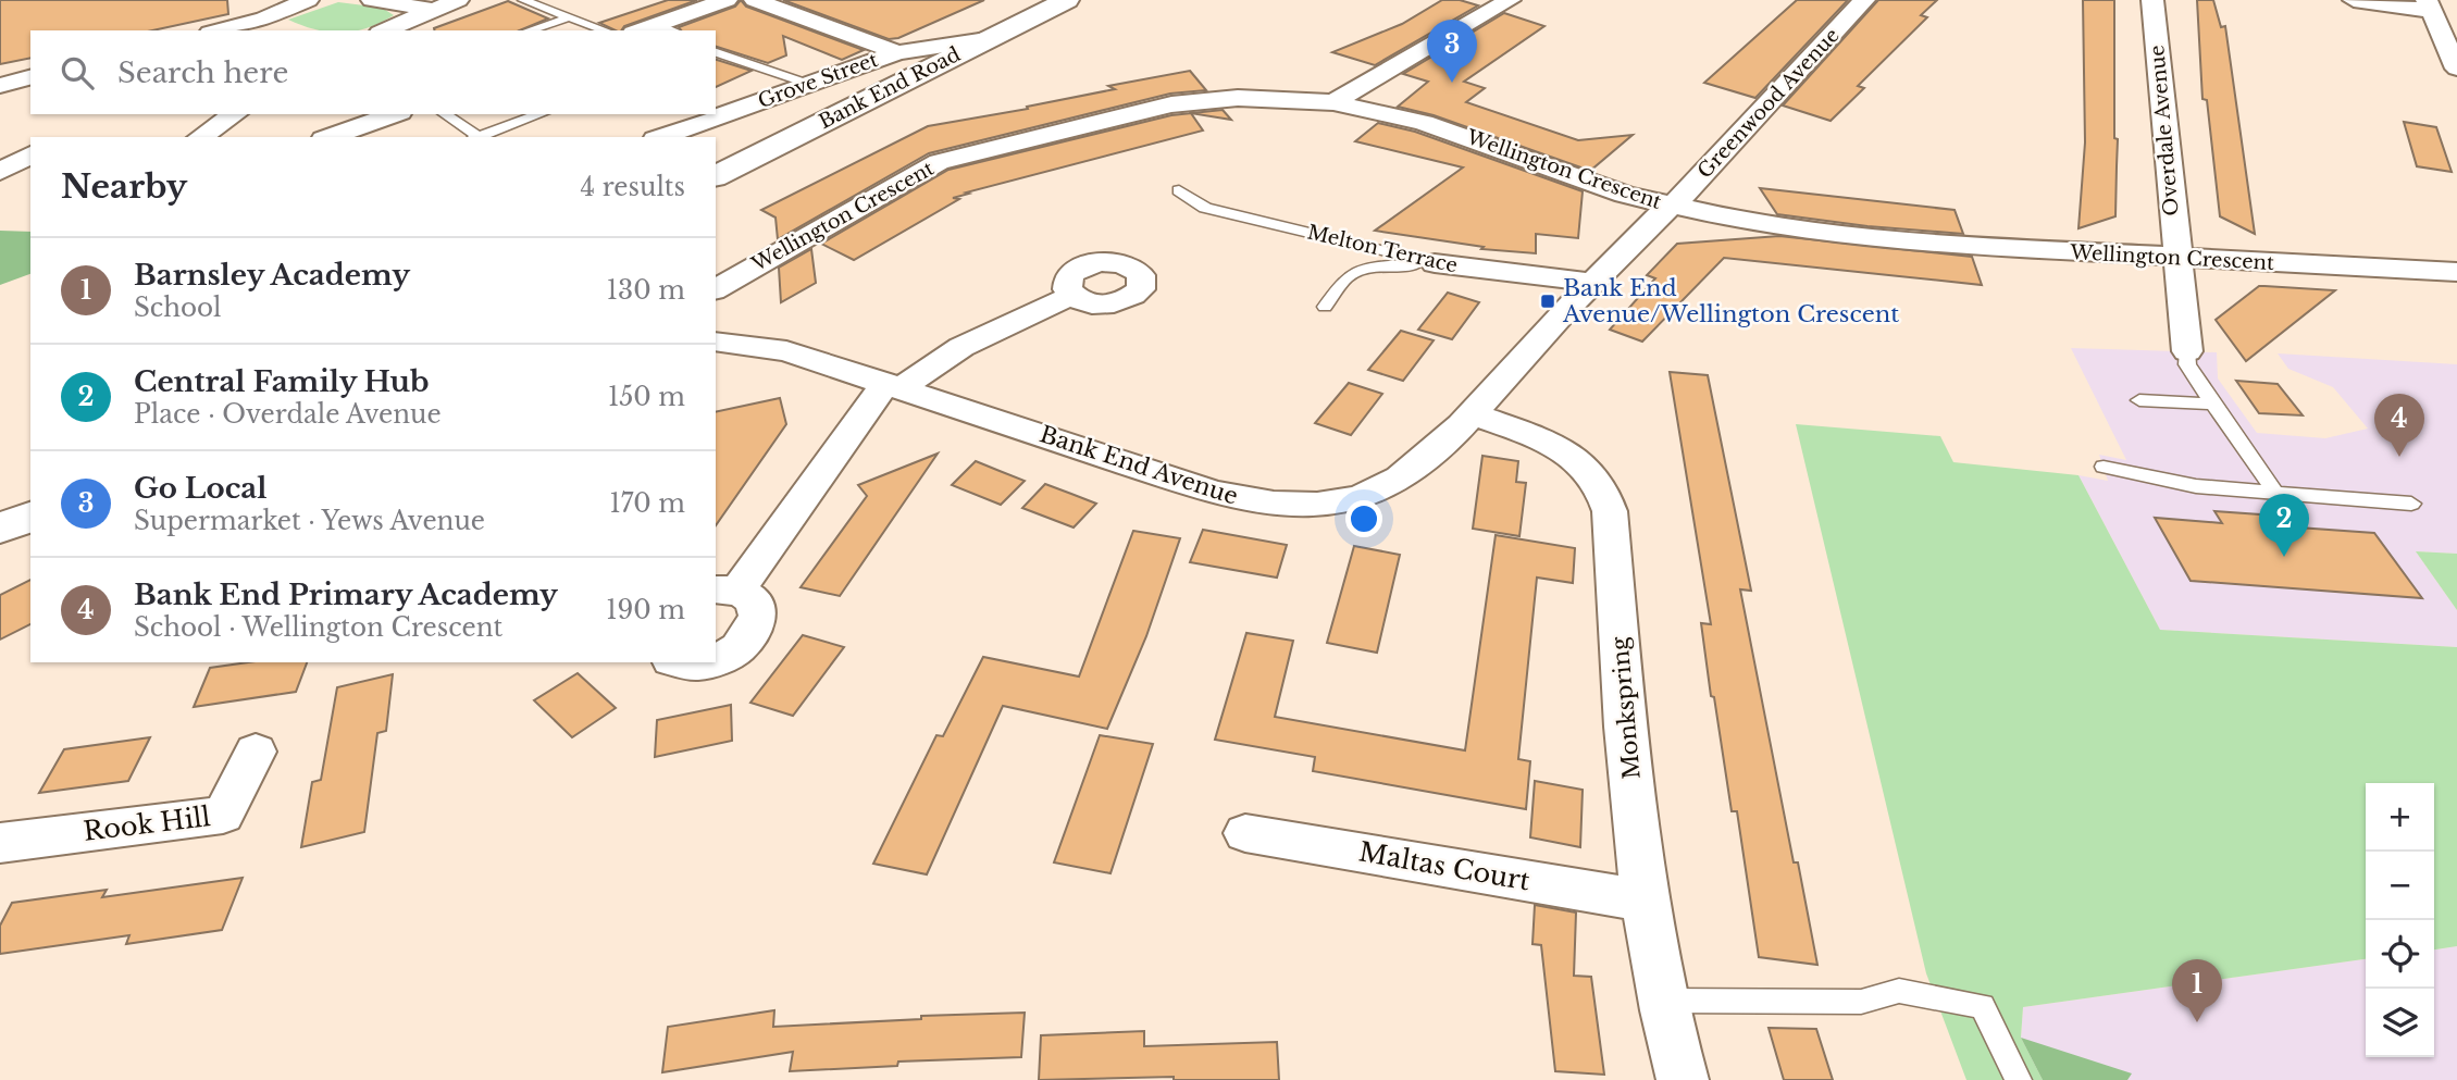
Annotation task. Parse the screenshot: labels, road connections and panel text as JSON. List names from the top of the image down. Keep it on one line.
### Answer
{"streets":{"street":["Grove Street","Bank End Road","Greenwood Avenue","Overdale Avenue","Wellington Crescent","Melton Terrace","Bank End Avenue","Monkspring","Rook Hill","Maltas Court"]},"crossings":[["Grove Street","Bank End Road"],["Greenwood Avenue","Wellington Crescent"],["Greenwood Avenue","Bank End Avenue"],["Overdale Avenue","Wellington Crescent"],["Wellington Crescent","Bank End Avenue"],["Melton Terrace","Bank End Avenue"],["Bank End Avenue","Monkspring"],["Monkspring","Maltas Court"]],"places":{"transit":["Bank End Avenue/Wellington Crescent"]},"page":{"pins":["3","4","2","1"],"search":"Search here","heading":["Nearby","4 results"],"list":[{"mark":"1","name":"Barnsley Academy","note":"School","value":"130 m"},{"mark":"2","name":"Central Family Hub","note":"Place · Overdale Avenue","value":"150 m"},{"mark":"3","name":"Go Local","note":"Supermarket · Yews Avenue","value":"170 m"},{"mark":"4","name":"Bank End Primary Academy","note":"School · Wellington Crescent","value":"190 m"}],"map_buttons":["+","−"]}}
